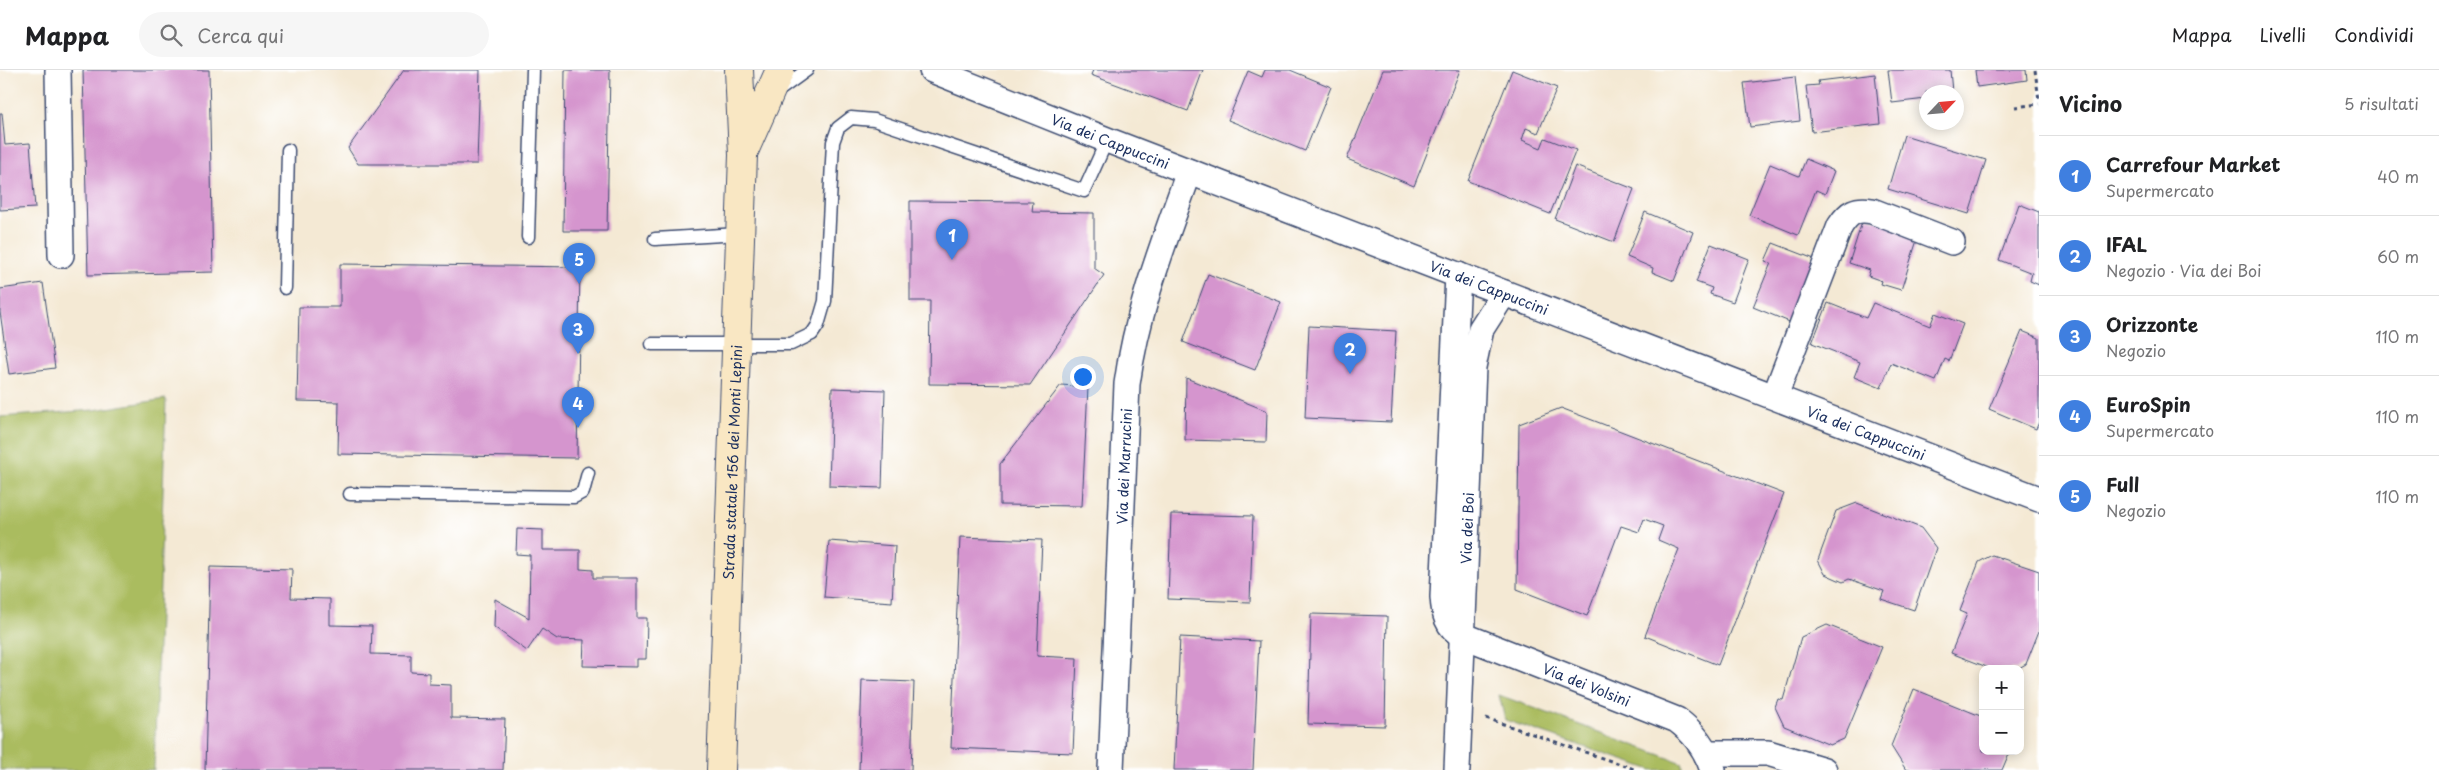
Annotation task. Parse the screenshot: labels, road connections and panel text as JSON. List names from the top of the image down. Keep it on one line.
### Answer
{"streets":{"main road":["Strada statale 156 dei Monti Lepini"],"street":["Via dei Cappuccini","Via dei Marrucini","Via dei Boi","Via dei Volsini"]},"crossings":[["Via dei Cappuccini","Via dei Marrucini"],["Via dei Cappuccini","Via dei Boi"],["Via dei Boi","Via dei Volsini"]],"north":"top right","page":{"header":"Mappa","search":"Cerca qui","nav":["Mappa","Livelli","Condividi"],"heading":["Vicino","5 risultati"],"list":[{"mark":"1","name":"Carrefour Market","note":"Supermercato","value":"40 m"},{"mark":"2","name":"IFAL","note":"Negozio · Via dei Boi","value":"60 m"},{"mark":"3","name":"Orizzonte","note":"Negozio","value":"110 m"},{"mark":"4","name":"EuroSpin","note":"Supermercato","value":"110 m"},{"mark":"5","name":"Full","note":"Negozio","value":"110 m"}],"pins":["1","5","3","2","4"],"map_buttons":["+","−"]}}
